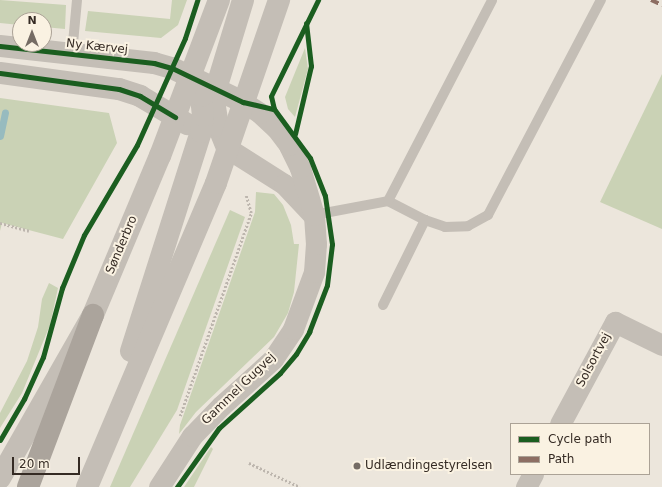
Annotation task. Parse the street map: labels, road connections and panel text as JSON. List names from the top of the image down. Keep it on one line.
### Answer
{"streets":{"street":["Ny Kærvej","Sønderbro","Solsortvej","Gammel Gugvej"]},"crossings":[["Ny Kærvej","Sønderbro"],["Ny Kærvej","Gammel Gugvej"]],"places":["Udlændingestyrelsen"],"legend":["Cycle path","Path"],"scale_bar":"20 m","north":"top"}
